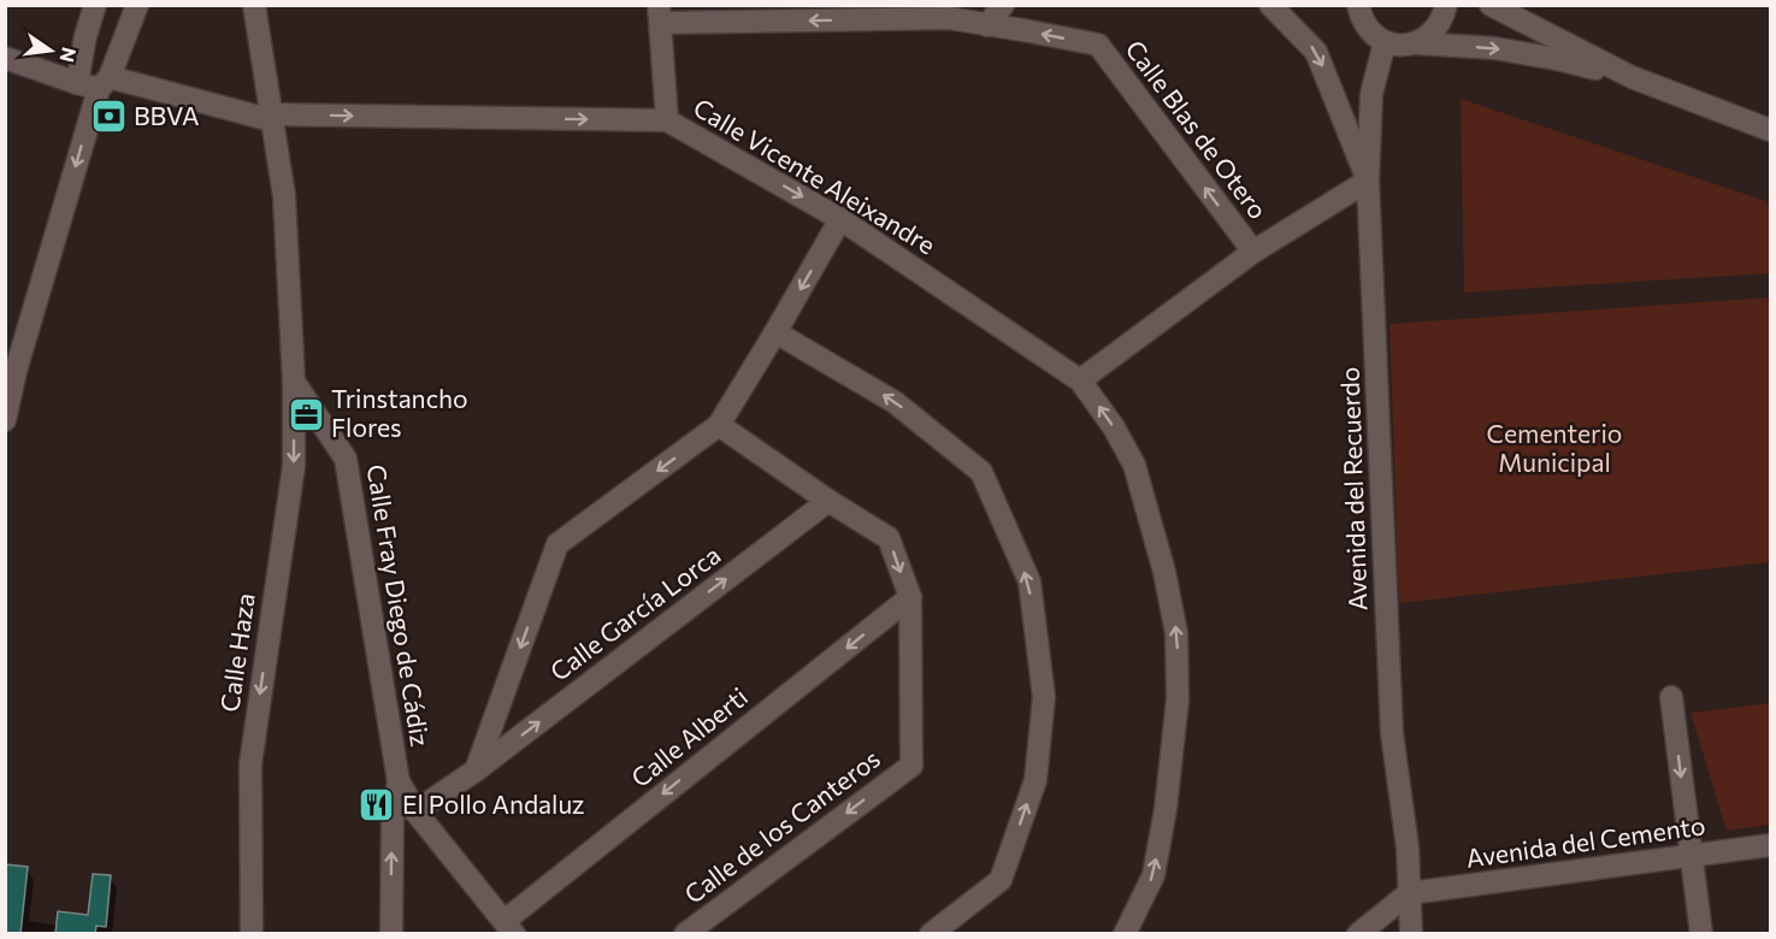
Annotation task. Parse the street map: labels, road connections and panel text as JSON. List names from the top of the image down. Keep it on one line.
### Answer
{"streets":{"street":["Calle Blas de Otero","Calle Vicente Aleixandre","Avenida del Recuerdo","Calle Fray Diego de Cádiz","Calle García Lorca","Calle Haza","Calle Alberti","Calle de los Canteros","Avenida del Cemento"]},"crossings":[["Avenida del Recuerdo","Avenida del Cemento"],["Calle Fray Diego de Cádiz","Calle García Lorca"],["Calle Fray Diego de Cádiz","Calle Haza"],["Calle Fray Diego de Cádiz","Calle Alberti"],["Calle Alberti","Calle de los Canteros"]],"one_way":["Calle Blas de Otero","Calle Vicente Aleixandre","Calle Haza","Calle Alberti","Calle de los Canteros"],"parks":["Cementerio Municipal"],"places":{"bank":["BBVA"],"office":["Trinstancho Flores"],"restaurant":["El Pollo Andaluz"]},"north":"right"}
